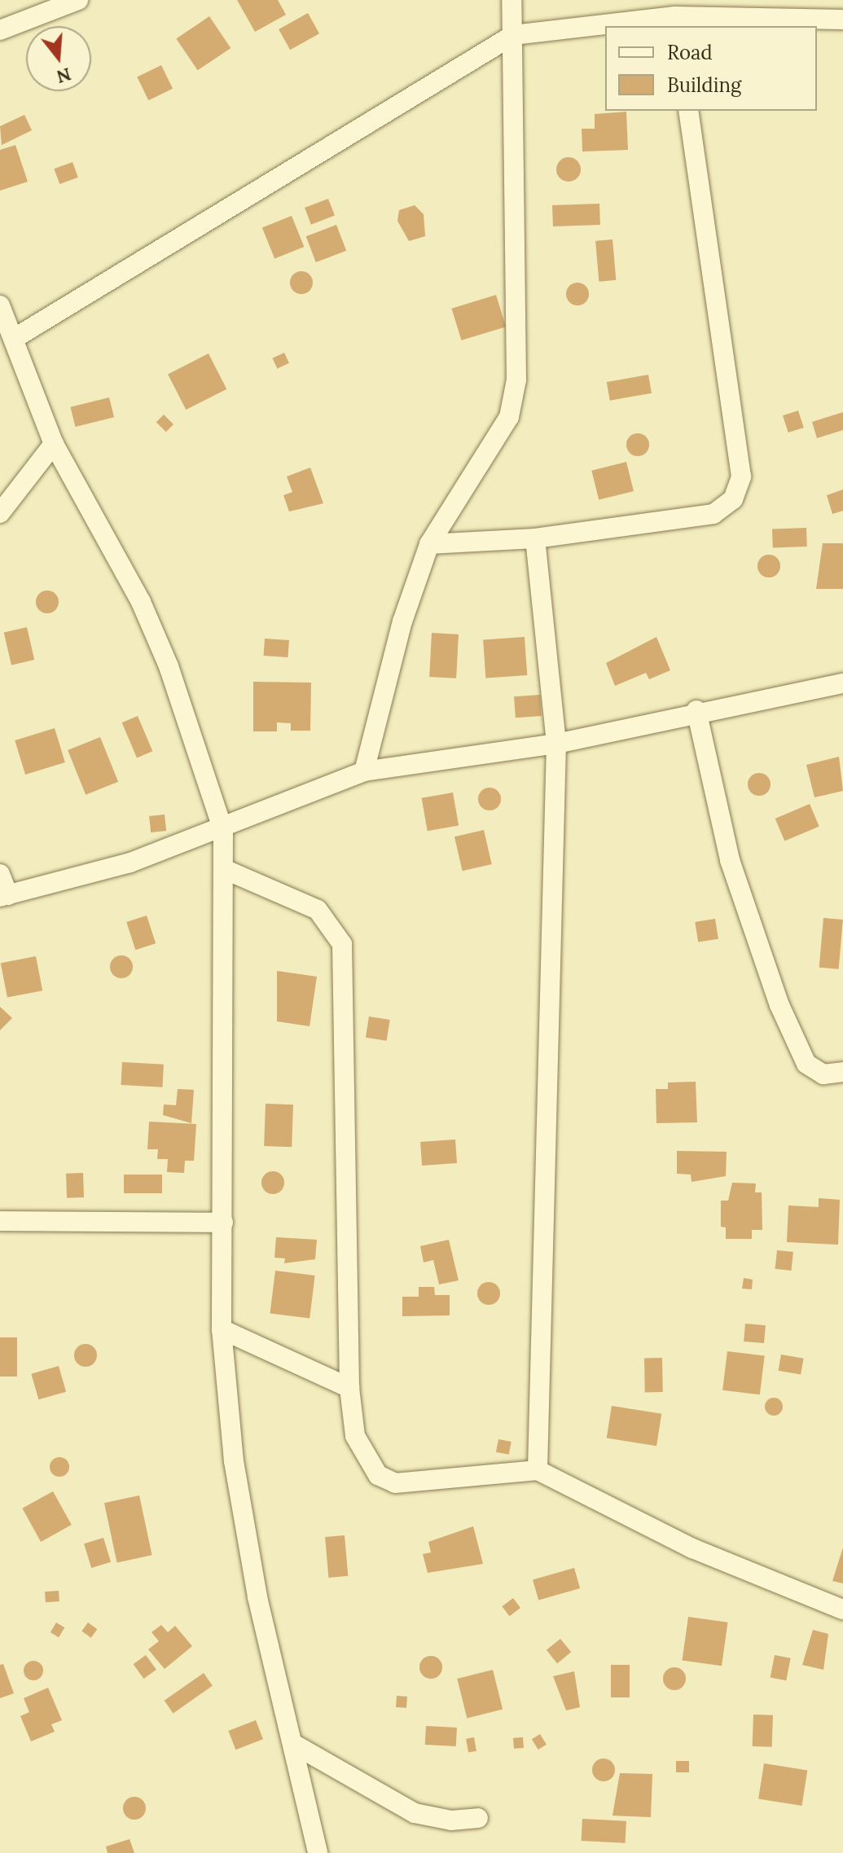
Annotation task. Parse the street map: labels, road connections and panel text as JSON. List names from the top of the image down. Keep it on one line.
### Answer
{"legend":["Road","Building"],"north":"bottom"}
